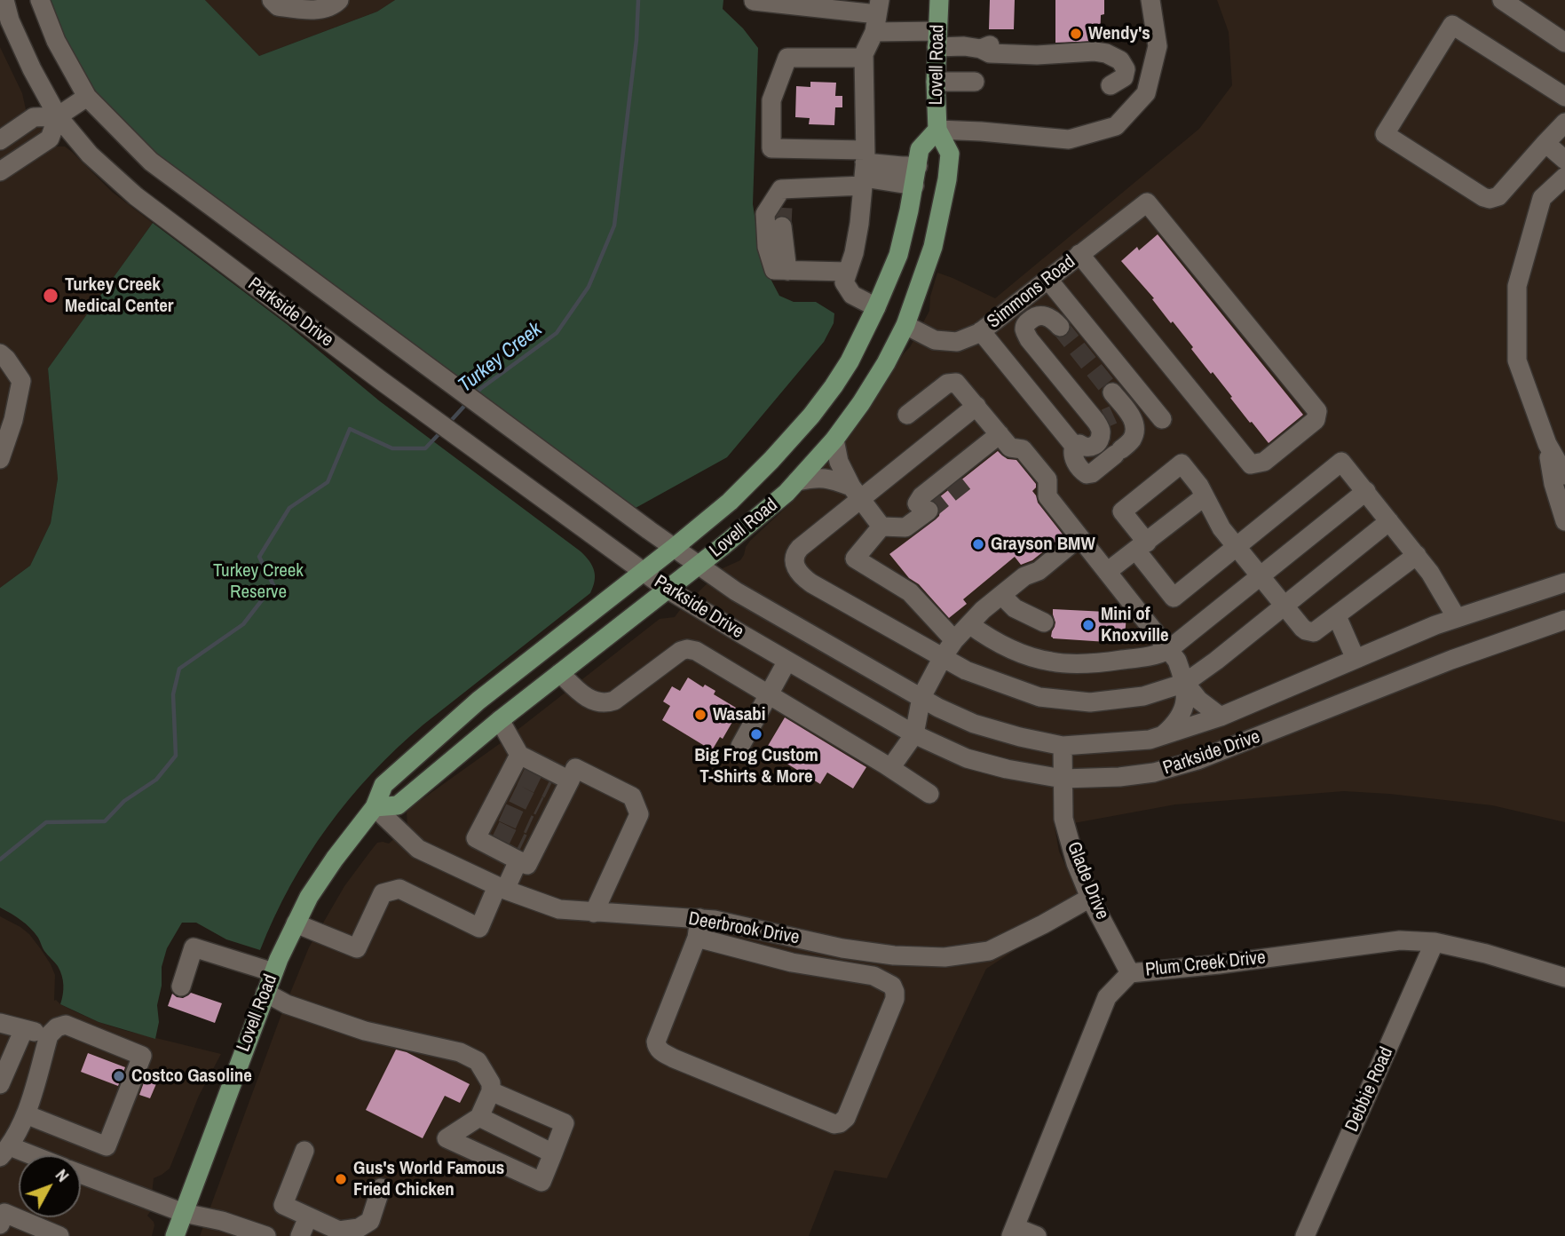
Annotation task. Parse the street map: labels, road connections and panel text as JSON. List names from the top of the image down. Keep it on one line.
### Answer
{"streets":{"main road":["Lovell Road"],"street":["Simmons Road","Parkside Drive","Glade Drive","Deerbrook Drive","Plum Creek Drive","Debbie Road"]},"crossings":[["Lovell Road","Simmons Road"],["Lovell Road","Parkside Drive"],["Lovell Road","Deerbrook Drive"],["Parkside Drive","Glade Drive"],["Glade Drive","Deerbrook Drive"],["Glade Drive","Plum Creek Drive"],["Plum Creek Drive","Debbie Road"]],"water":["Turkey Creek"],"parks":["Turkey Creek Reserve"],"places":["Wendy's","Turkey Creek Medical Center","Grayson BMW","Mini of Knoxville","Wasabi","Big Frog Custom T-Shirts & More","Costco Gasoline","Gus's World Famous Fried Chicken"],"north":"top right"}
